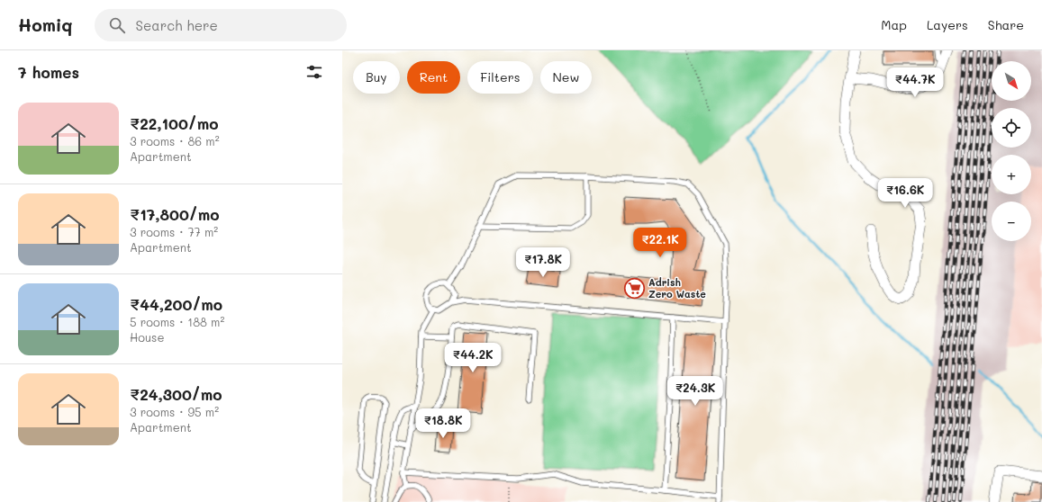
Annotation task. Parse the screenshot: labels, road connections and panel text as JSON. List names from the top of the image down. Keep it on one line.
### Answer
{"places":{"supermarket":["Adrish Zero Waste"]},"north":"bottom right","page":{"header":"Homiq","search":"Search here","nav":["Map","Layers","Share"],"heading":"7 homes","map_buttons":["+","−"],"chip":["Buy","Rent","Filters","New"],"price":["₹44.7K","₹16.6K","₹22.1K","₹17.8K","₹44.2K","₹24.3K","₹18.8K"],"list":[{"name":"₹22,100/mo","note":"3 rooms · 86 m² · Apartment"},{"name":"₹17,800/mo","note":"3 rooms · 77 m² · Apartment"},{"name":"₹44,200/mo","note":"5 rooms · 188 m² · House"},{"name":"₹24,300/mo","note":"3 rooms · 95 m² · Apartment"}]}}
